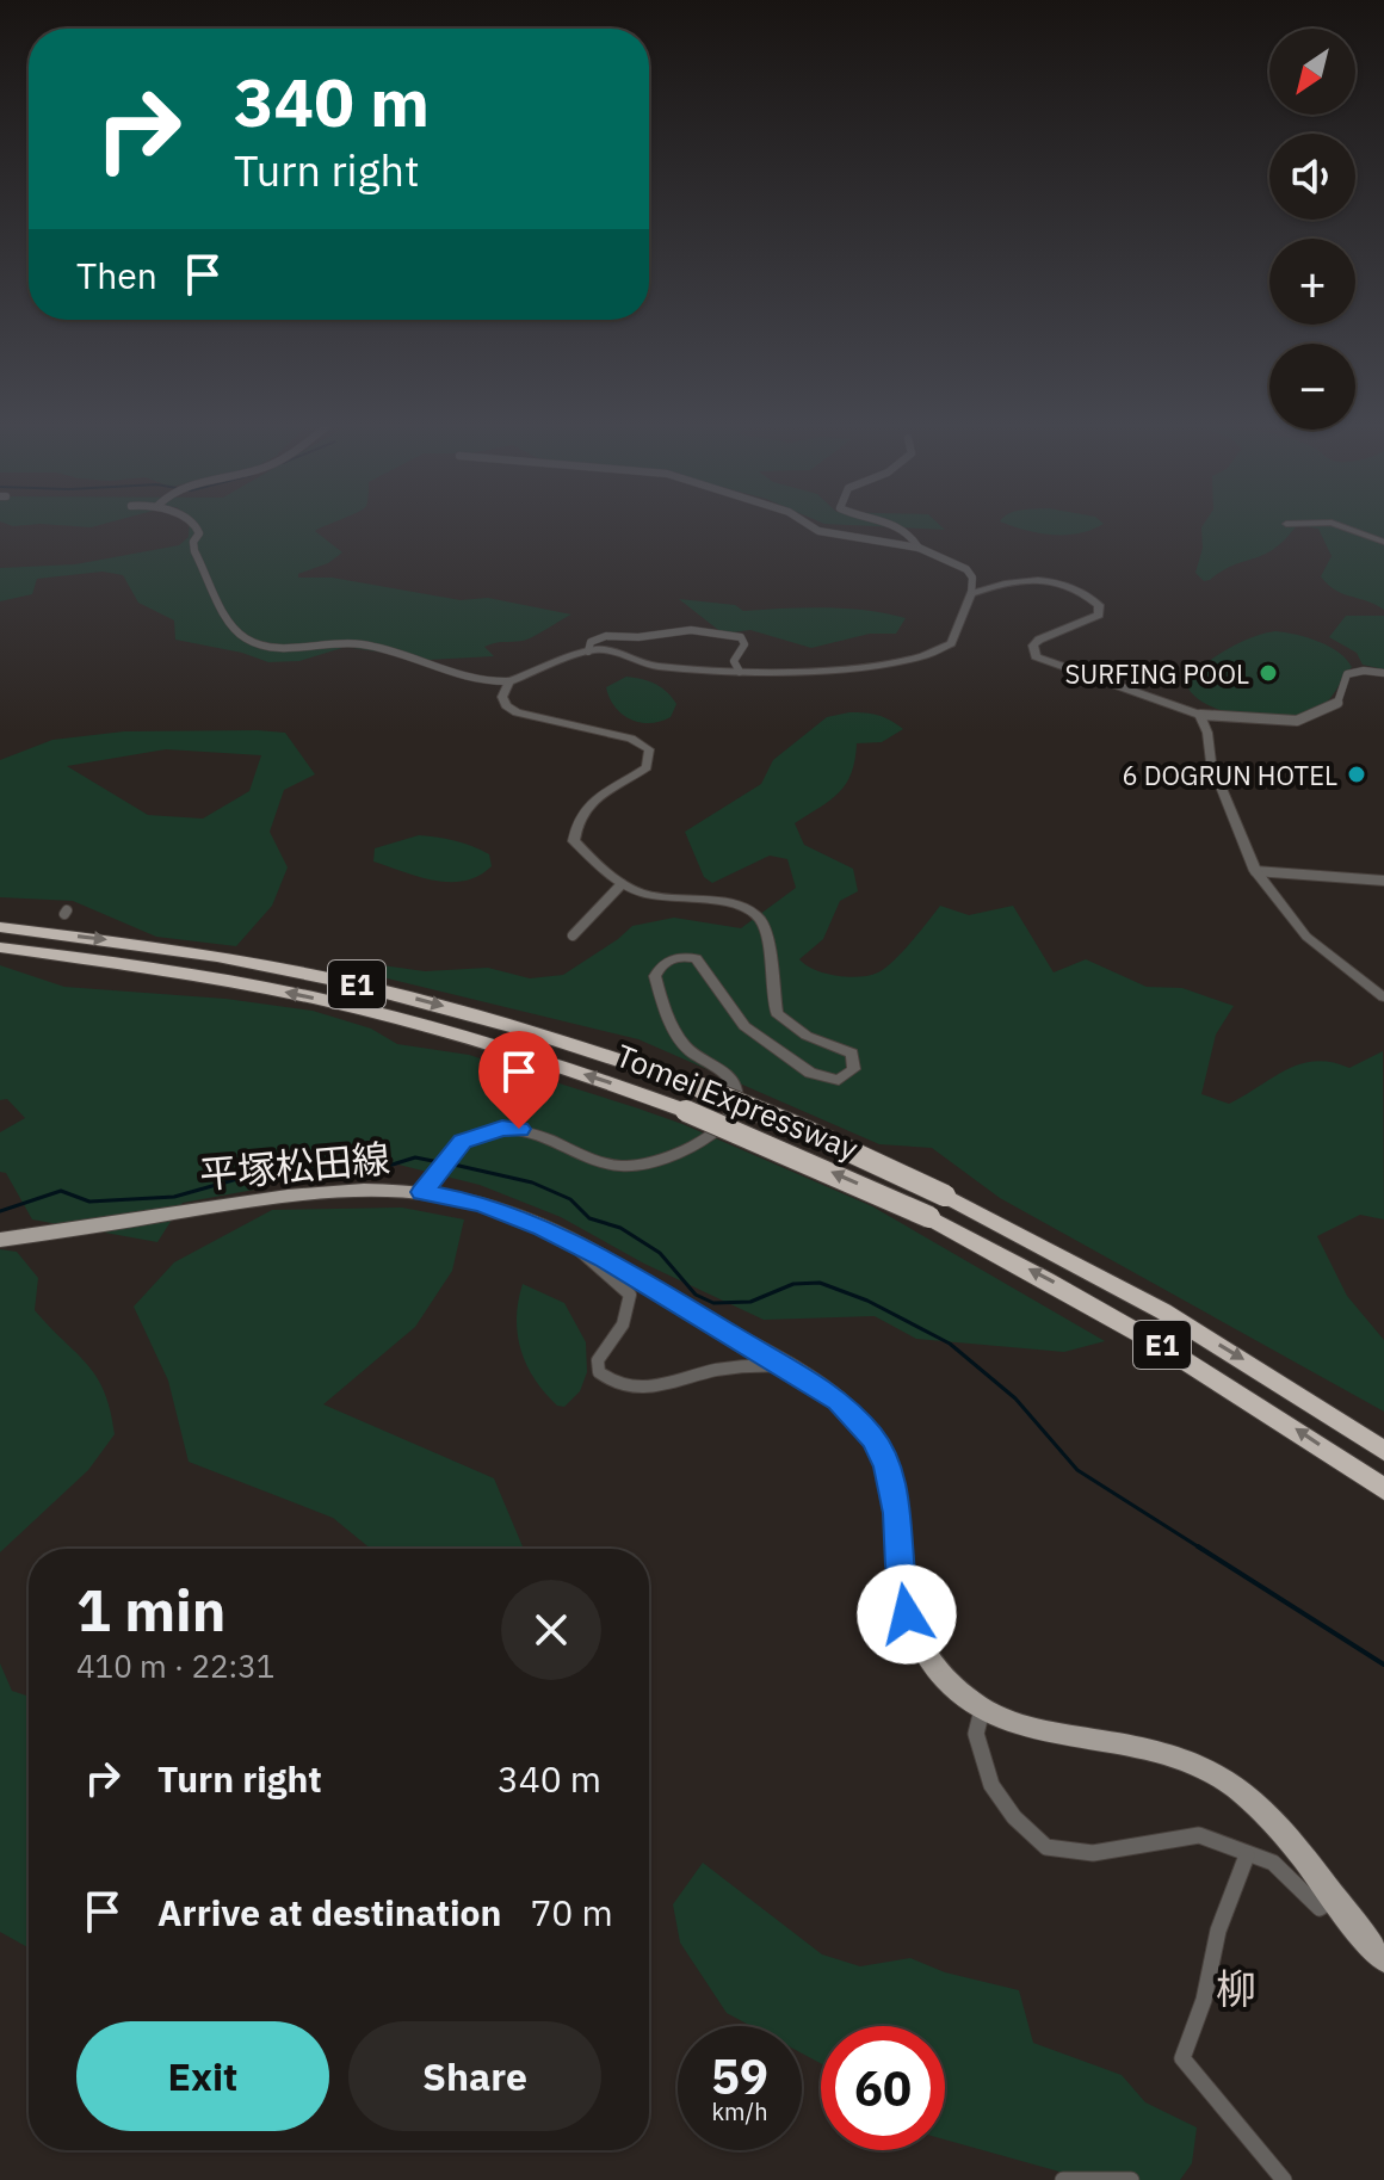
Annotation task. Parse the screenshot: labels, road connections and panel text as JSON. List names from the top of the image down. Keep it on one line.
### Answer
{"streets":{"highway":["E1","Tomei Expressway"],"main road":["平塚松田線"]},"districts":["柳"],"places":["SURFING POOL","6 DOGRUN HOTEL"],"north":"bottom left","page":{"map_buttons":["+","−"],"turn":["340 m","Turn right"],"then":"Then","heading":["1 min","410 m · 22:31"],"list":[{"name":"Turn right","value":"340 m"},{"name":"Arrive at destination","value":"70 m"}],"buttons":["Exit","Share"],"speed":"59 km/h","limit":"60"}}
